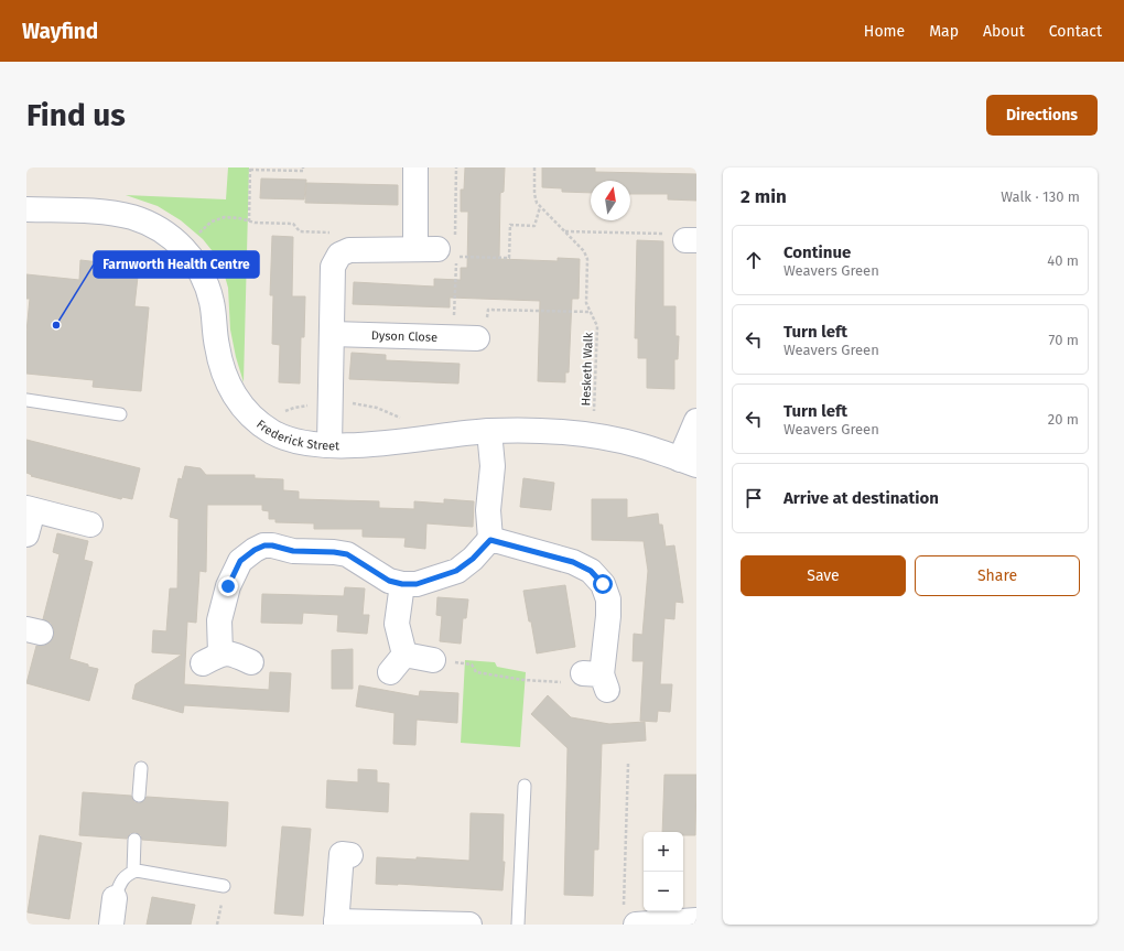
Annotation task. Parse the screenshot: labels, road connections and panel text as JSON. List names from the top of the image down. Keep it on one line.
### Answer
{"streets":{"street":["Dyson Close","Frederick Street"],"path":["Hesketh Walk"]},"crossings":[["Hesketh Walk","Frederick Street"]],"places":["Farnworth Health Centre"],"north":"top","page":{"header":"Wayfind","nav":["Home","Map","About","Contact"],"buttons":["Directions",["Save","Share"]],"title":"Find us","heading":["2 min","Walk · 130 m"],"list":[["Continue","Weavers Green","40 m"],["Turn left","Weavers Green","70 m"],["Turn left","Weavers Green","20 m"],"Arrive at destination"],"map_buttons":["+","−"]}}
